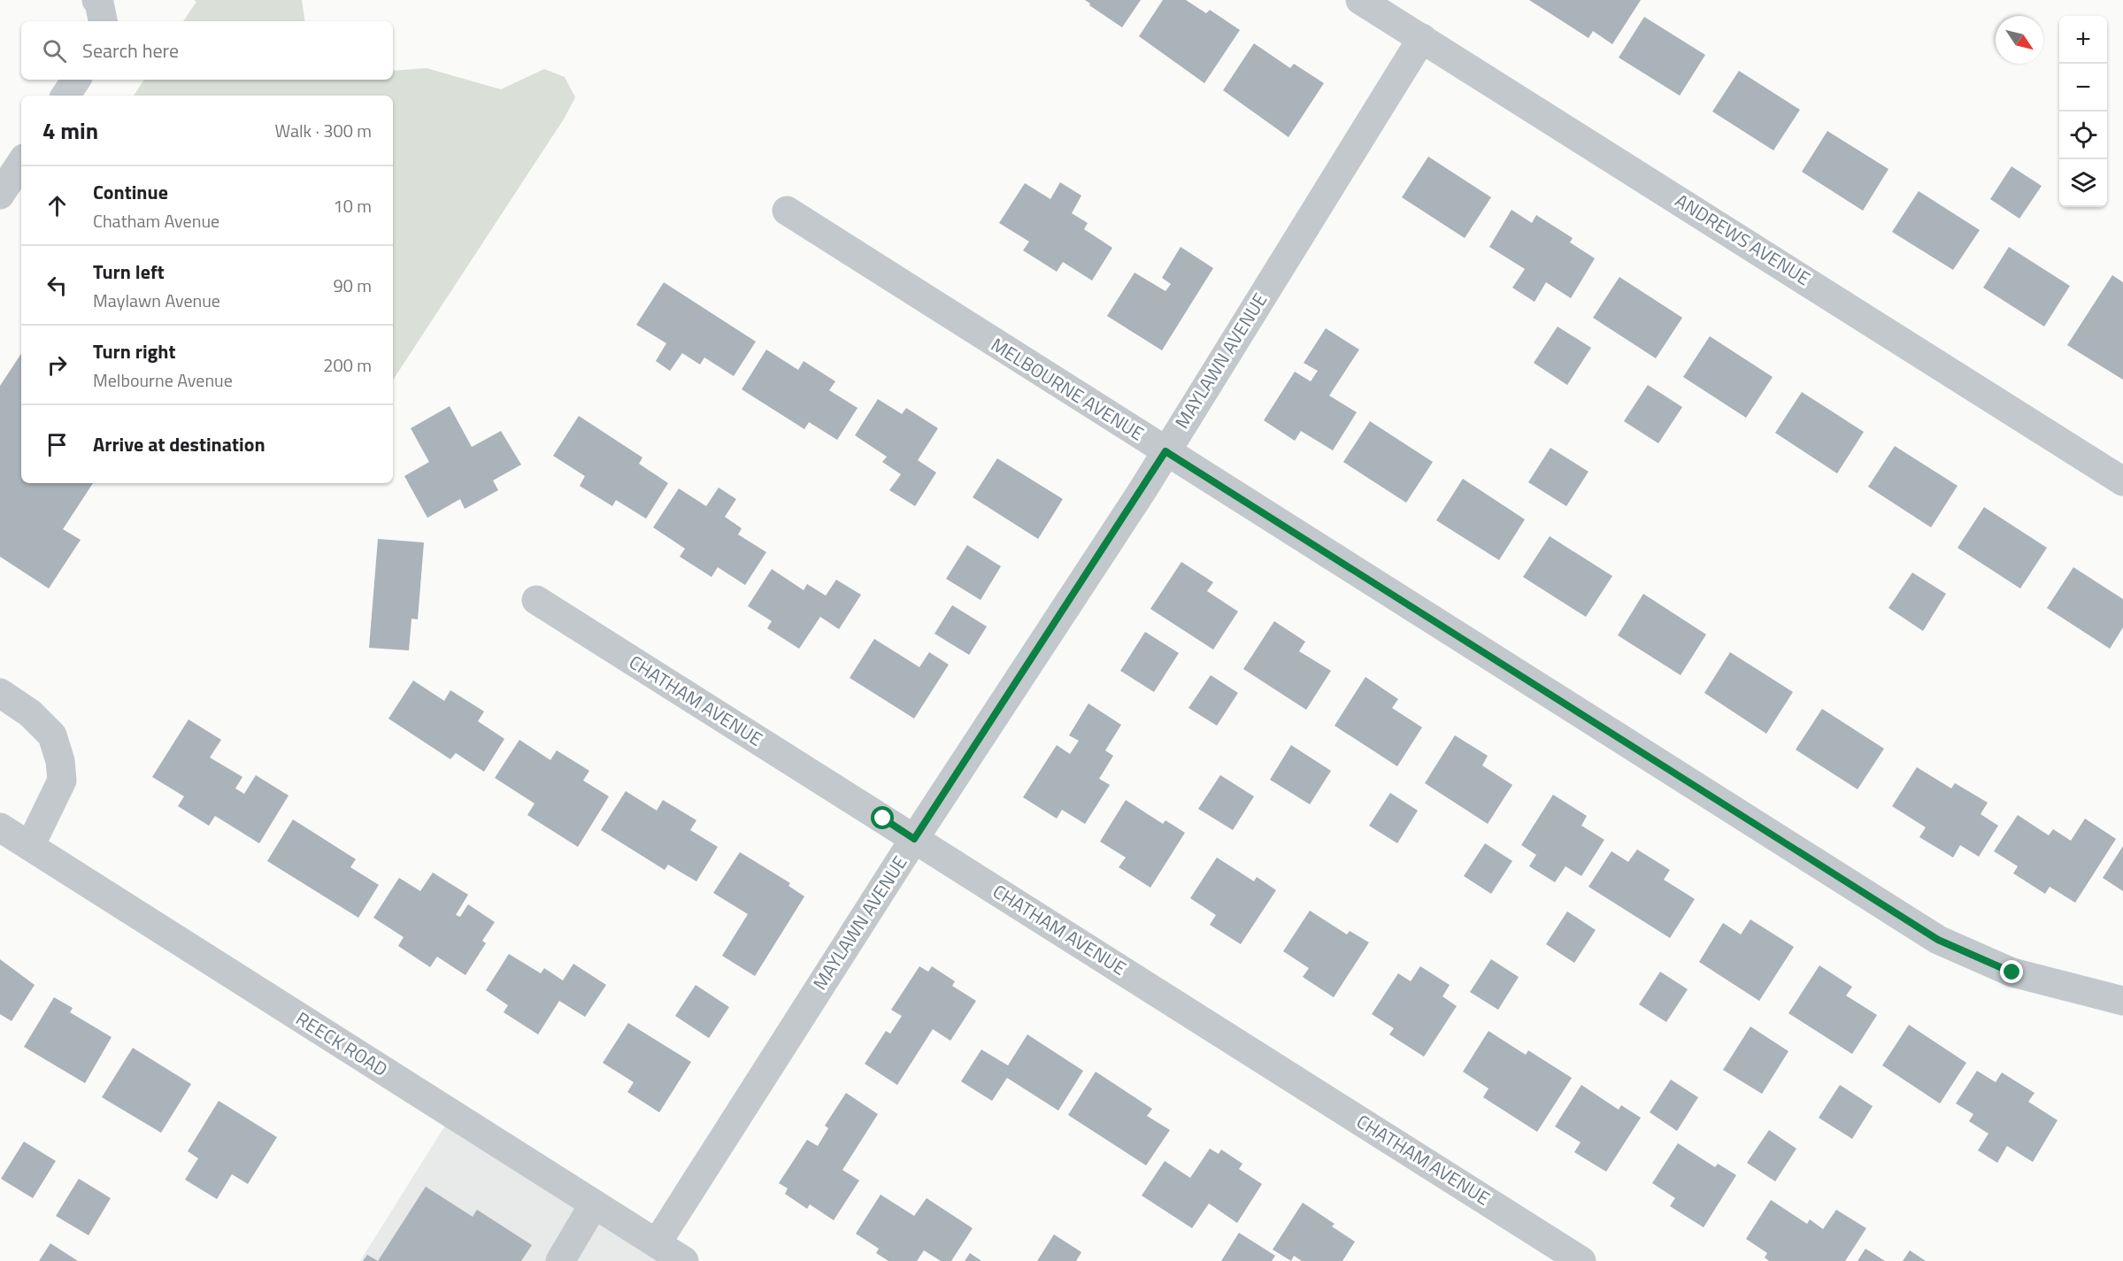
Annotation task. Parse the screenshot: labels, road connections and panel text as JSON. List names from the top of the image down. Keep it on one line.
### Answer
{"streets":{"street":["ANDREWS AVENUE","MAYLAWN AVENUE","MELBOURNE AVENUE","CHATHAM AVENUE","REECK ROAD"]},"crossings":[["ANDREWS AVENUE","MAYLAWN AVENUE"],["MAYLAWN AVENUE","MELBOURNE AVENUE"],["MAYLAWN AVENUE","CHATHAM AVENUE"],["MAYLAWN AVENUE","REECK ROAD"]],"north":"bottom right","page":{"map_buttons":["+","−"],"search":"Search here","heading":["4 min","Walk · 300 m"],"list":[["Continue","Chatham Avenue","10 m"],["Turn left","Maylawn Avenue","90 m"],["Turn right","Melbourne Avenue","200 m"],"Arrive at destination"]}}
